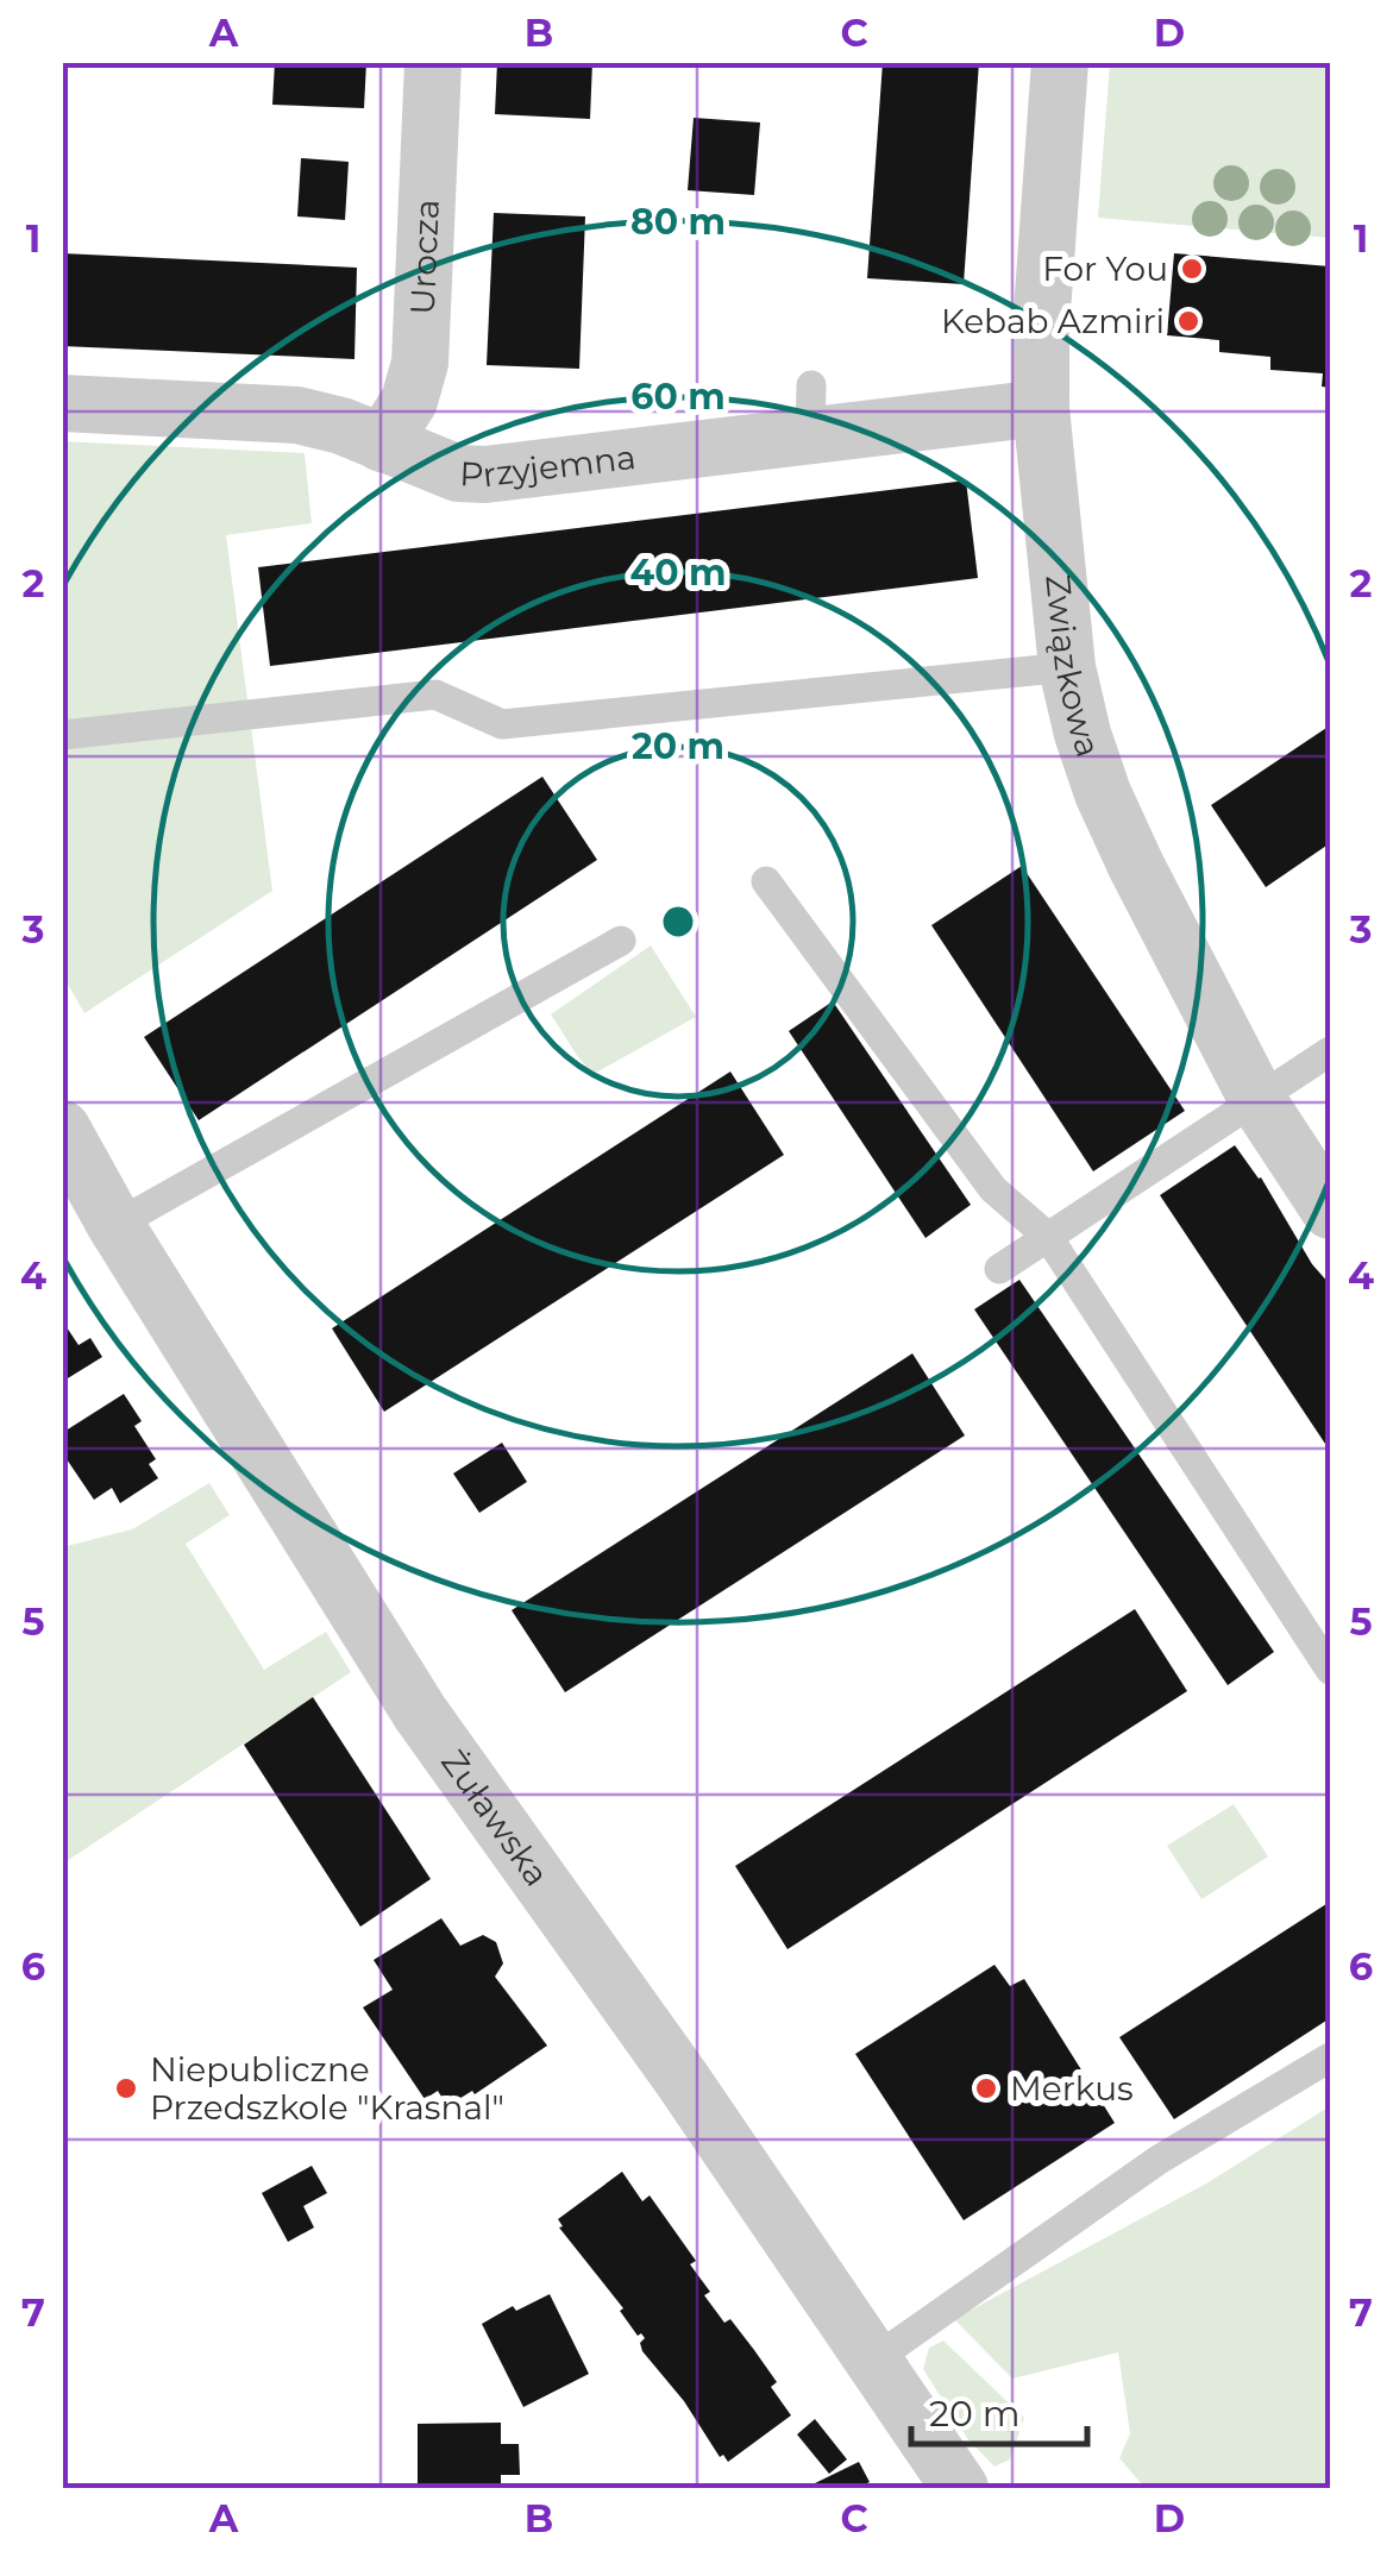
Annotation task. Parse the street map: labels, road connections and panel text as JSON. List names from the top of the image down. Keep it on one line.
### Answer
{"streets":{"street":["Urocza","Przyjemna","Związkowa","Żuławska"]},"crossings":[["Urocza","Przyjemna"],["Przyjemna","Związkowa"]],"places":["For You","Kebab Azmiri","Niepubliczne Przedszkole \"Krasnal\"","Merkus"],"scale_bar":"20 m","grid":{"columns":["A","B","C","D"],"rows":["1","2","3","4","5","6","7"]},"rings":["80 m","60 m","40 m","20 m"]}
